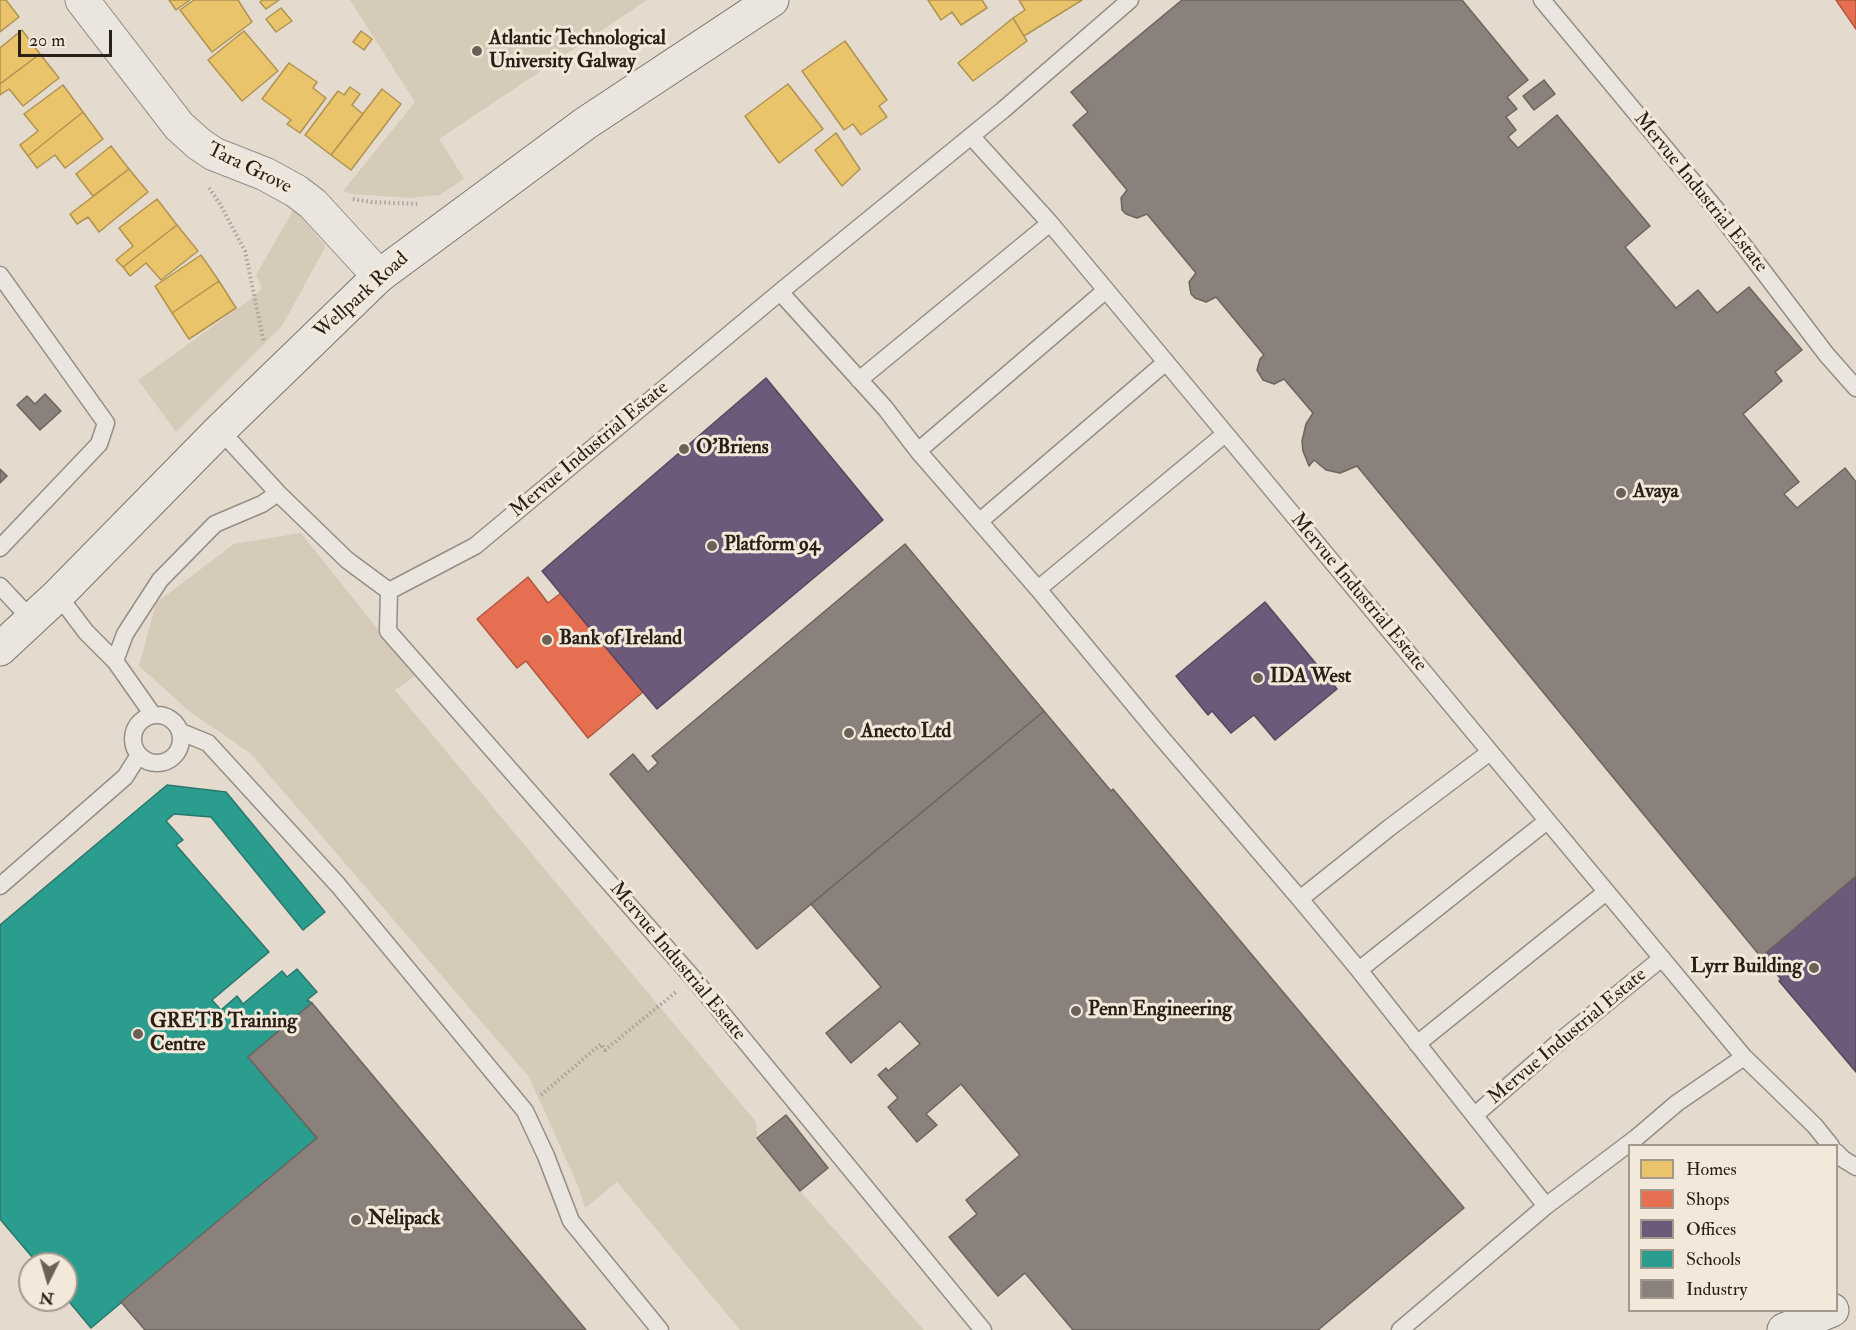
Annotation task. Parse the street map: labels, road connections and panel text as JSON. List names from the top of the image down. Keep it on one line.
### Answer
{"streets":{"main road":["Tara Grove","Wellpark Road"],"lane":["Mervue Industrial Estate"]},"crossings":[["Tara Grove","Wellpark Road"]],"places":["Atlantic Technological University Galway","O'Briens","Avaya","Platform 94","Bank of Ireland","IDA West","Anecto Ltd","Lyrr Building","Penn Engineering","GRETB Training Centre","Nelipack"],"legend":["Homes","Shops","Offices","Schools","Industry"],"scale_bar":"20 m","north":"bottom"}
